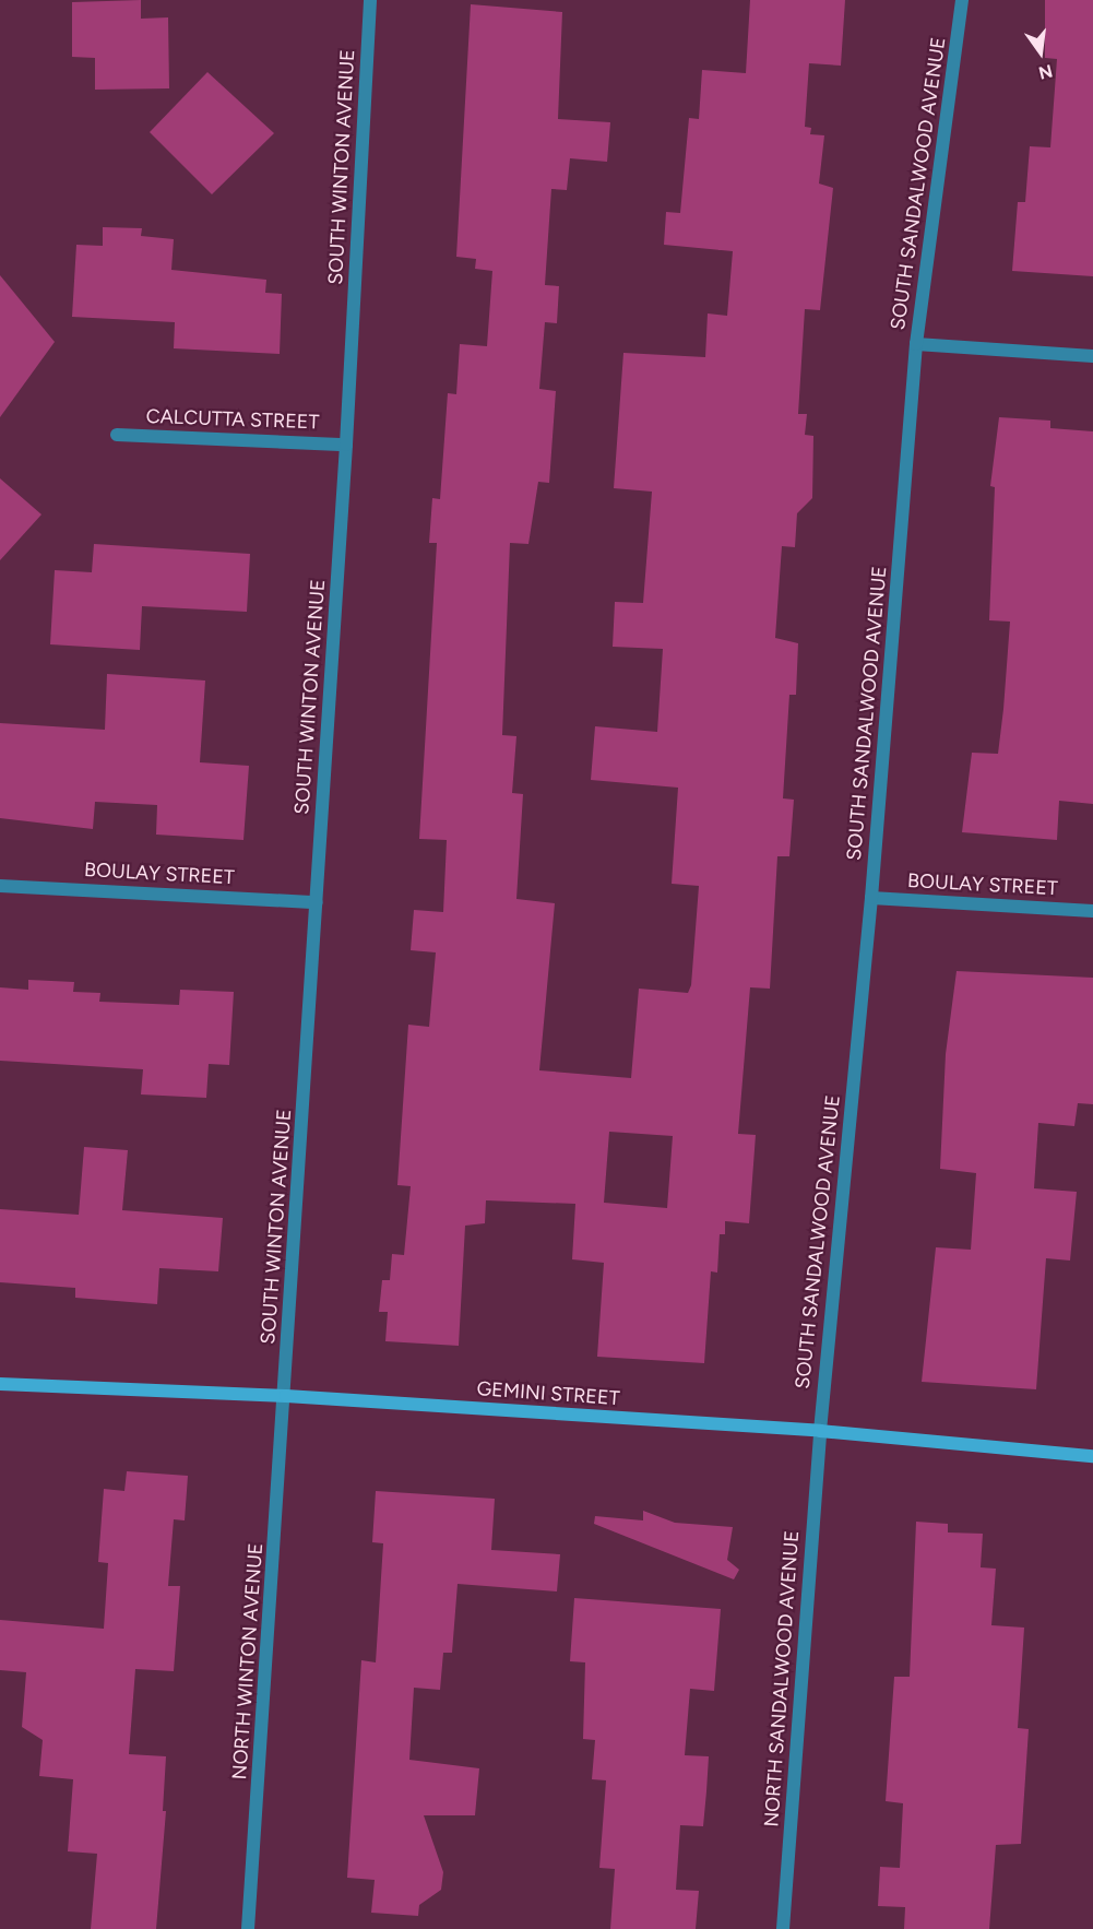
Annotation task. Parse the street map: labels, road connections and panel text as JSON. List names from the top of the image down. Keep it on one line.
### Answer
{"streets":{"street":["SOUTH WINTON AVENUE","SOUTH SANDALWOOD AVENUE","CALCUTTA STREET","BOULAY STREET","GEMINI STREET","NORTH WINTON AVENUE","NORTH SANDALWOOD AVENUE"]},"crossings":[["SOUTH WINTON AVENUE","CALCUTTA STREET"],["SOUTH WINTON AVENUE","BOULAY STREET"],["SOUTH WINTON AVENUE","GEMINI STREET"],["SOUTH WINTON AVENUE","NORTH WINTON AVENUE"],["SOUTH SANDALWOOD AVENUE","BOULAY STREET"],["SOUTH SANDALWOOD AVENUE","GEMINI STREET"],["SOUTH SANDALWOOD AVENUE","NORTH SANDALWOOD AVENUE"],["GEMINI STREET","NORTH WINTON AVENUE"],["GEMINI STREET","NORTH SANDALWOOD AVENUE"]],"north":"bottom"}
